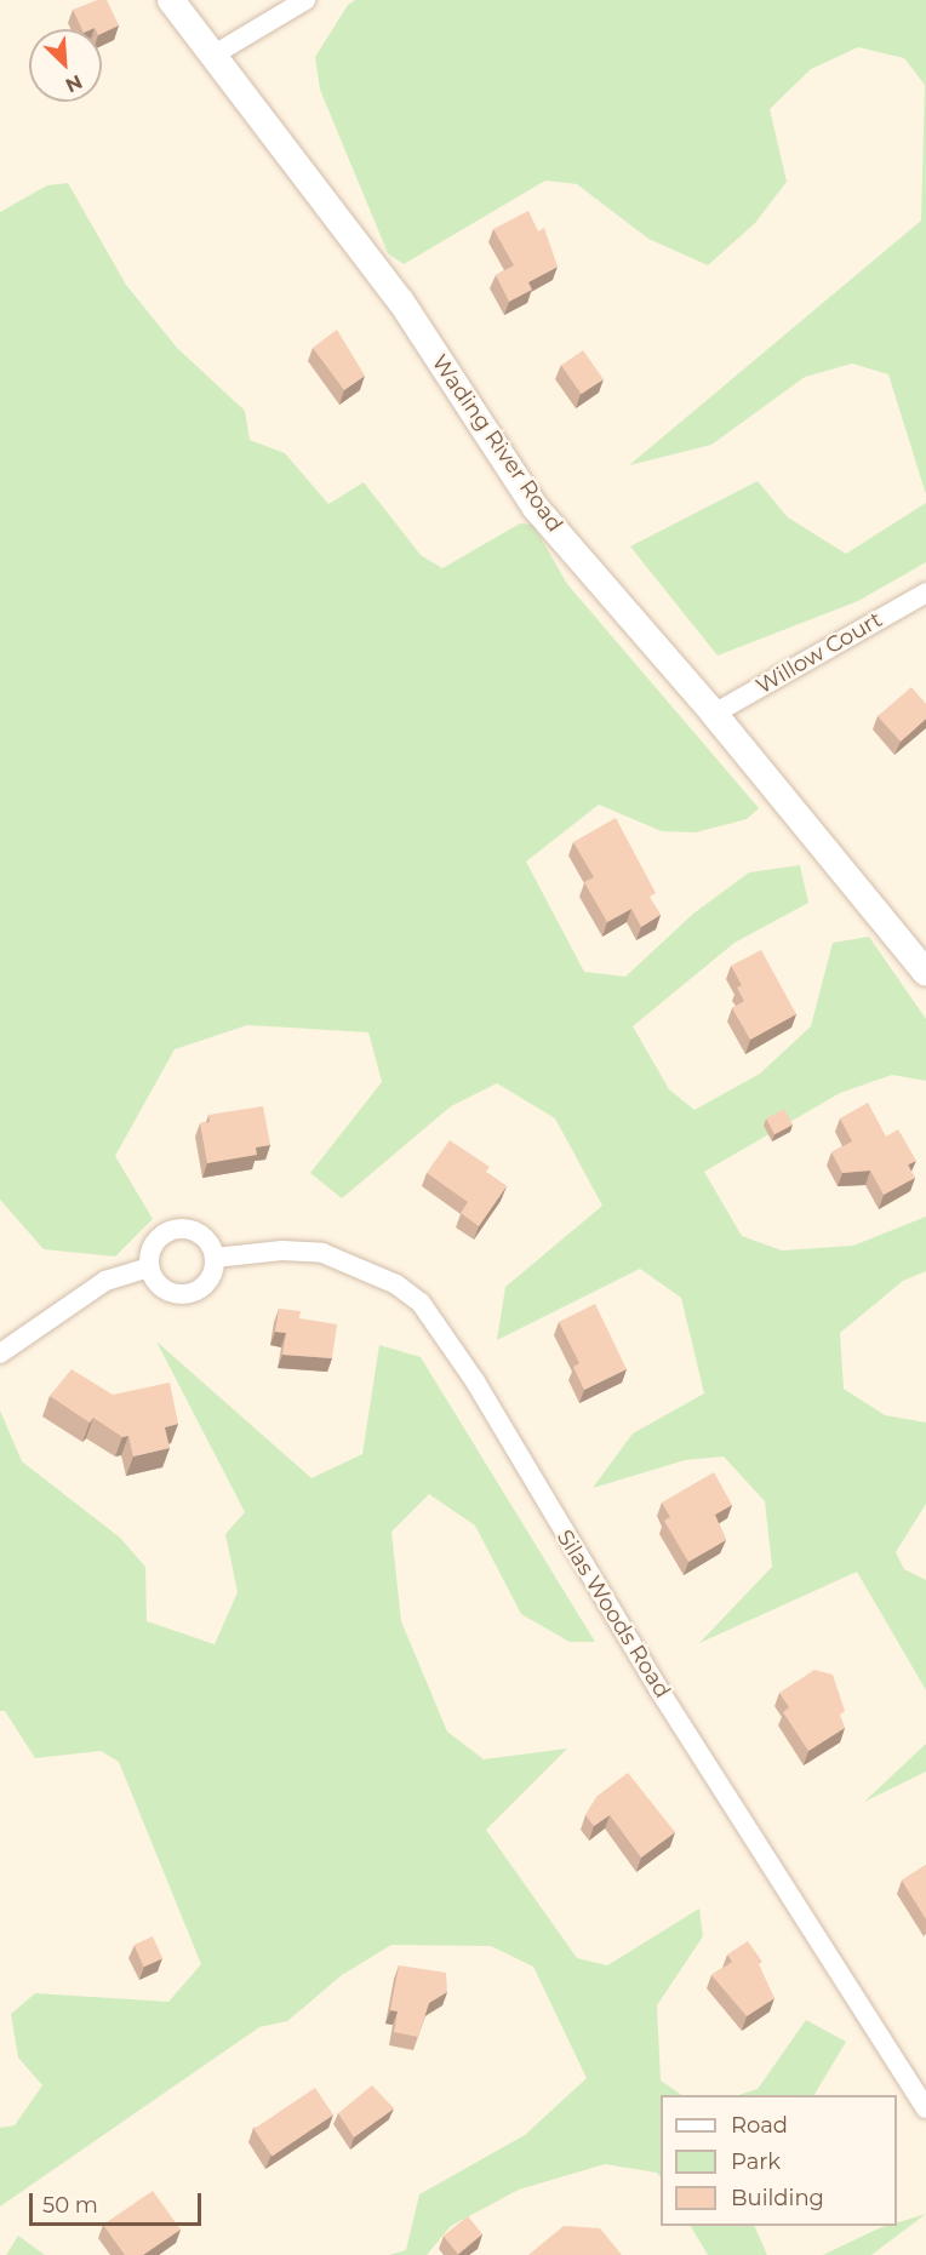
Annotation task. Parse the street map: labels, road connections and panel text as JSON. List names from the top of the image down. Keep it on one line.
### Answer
{"streets":{"main road":["Wading River Road"],"street":["Willow Court","Silas Woods Road"]},"crossings":[["Wading River Road","Willow Court"]],"legend":["Road","Park","Building"],"scale_bar":"50 m","north":"bottom right"}
